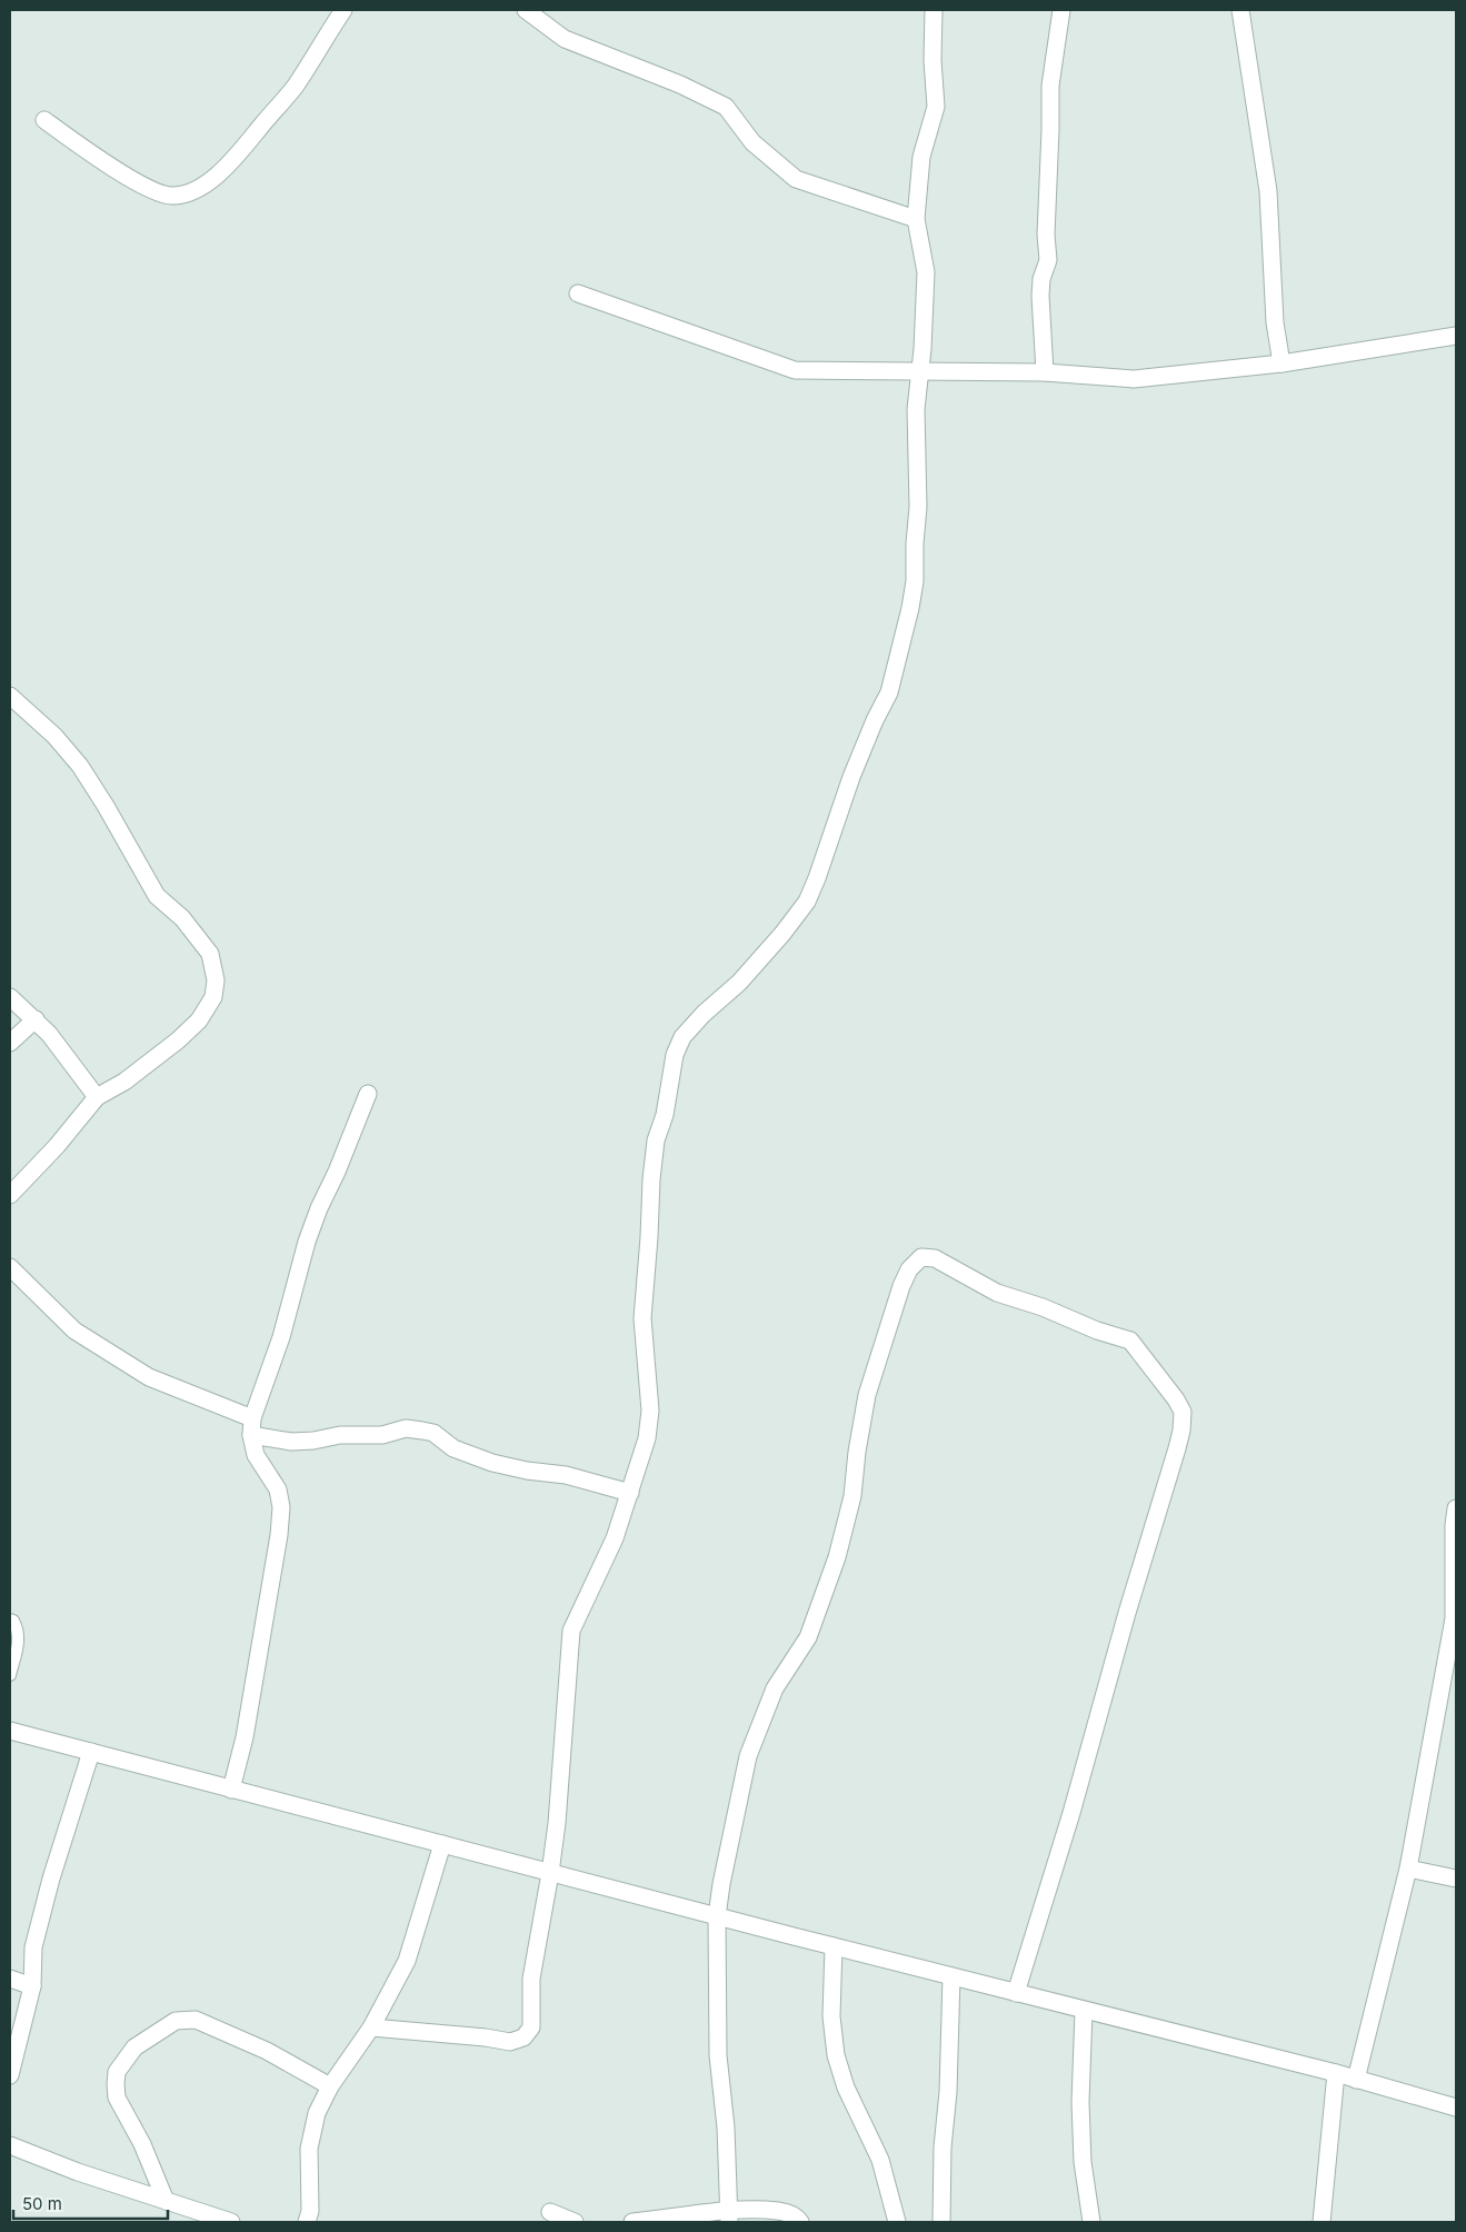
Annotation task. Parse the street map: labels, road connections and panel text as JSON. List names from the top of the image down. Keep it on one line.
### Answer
{"scale_bar":"50 m"}
